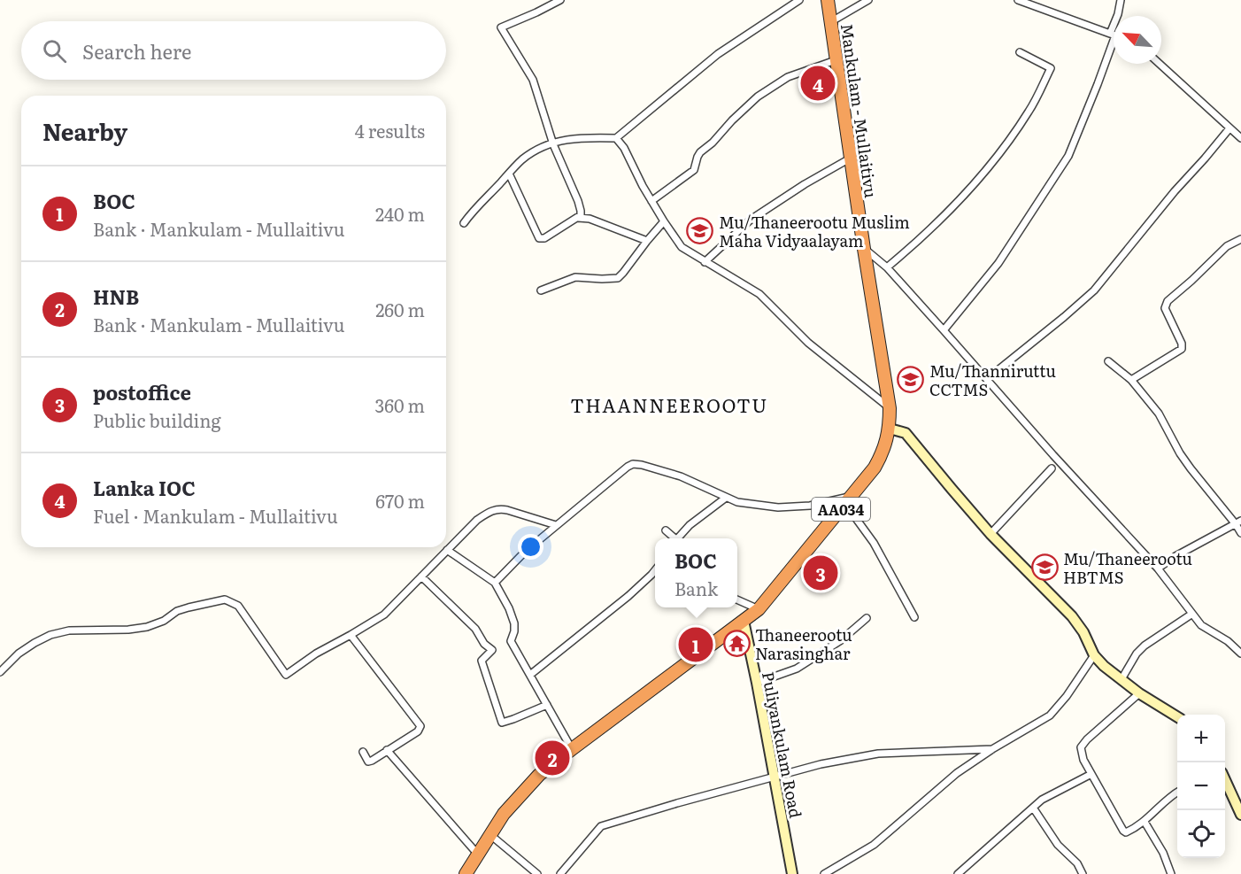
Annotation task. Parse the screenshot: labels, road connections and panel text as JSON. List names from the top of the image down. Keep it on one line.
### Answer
{"streets":{"highway":["Mankulam - Mullaitivu","AA034"],"street":["Puliyankulam Road"]},"crossings":[["Mankulam - Mullaitivu","Puliyankulam Road"]],"districts":["THAANNEEROOTU"],"places":{"school or university":["Mu/Thaneerootu Muslim Maha Vidyaalayam","Mu/Thanniruttu CCTMS","Mu/Thaneerootu HBTMS"],"temple":["Thaneerootu Narasinghar"]},"north":"top left","page":{"search":"Search here","pins":["4","3","1","2"],"heading":["Nearby","4 results"],"list":[{"mark":"1","name":"BOC","note":"Bank · Mankulam - Mullaitivu","value":"240 m"},{"mark":"2","name":"HNB","note":"Bank · Mankulam - Mullaitivu","value":"260 m"},{"mark":"3","name":"postoffice","note":"Public building","value":"360 m"},{"mark":"4","name":"Lanka IOC","note":"Fuel · Mankulam - Mullaitivu","value":"670 m"}],"popup":["BOC","Bank"],"map_buttons":["+","−"]}}
